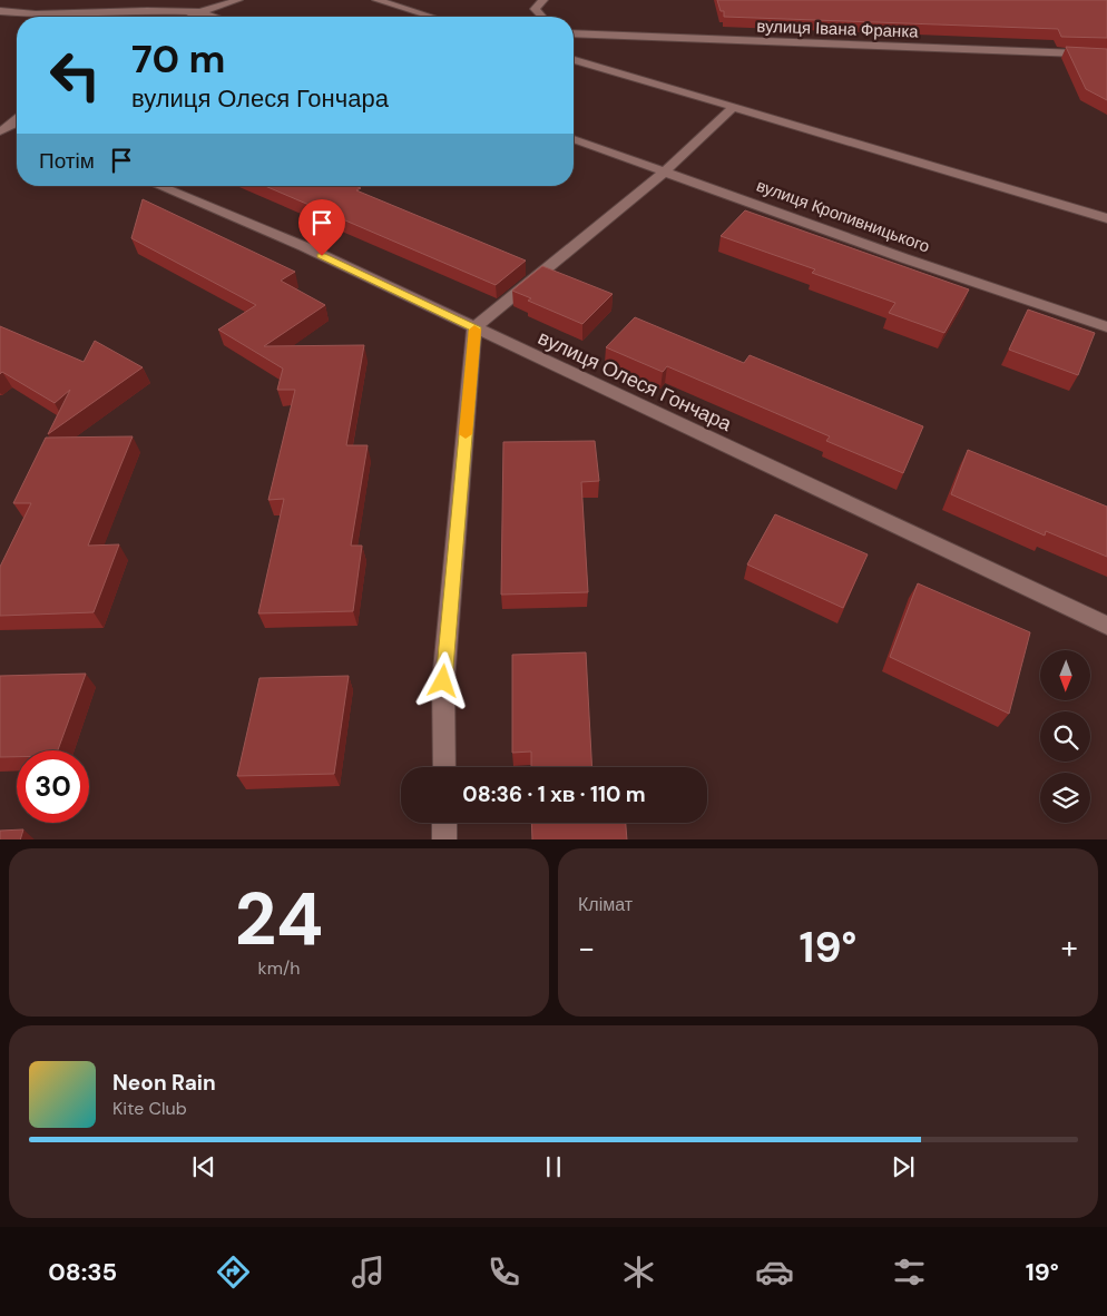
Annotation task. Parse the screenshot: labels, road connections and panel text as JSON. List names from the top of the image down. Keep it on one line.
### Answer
{"streets":{"street":["вулиця Івана Франка","вулиця Кропивницького","вулиця Олеся Гончара"]},"north":"bottom","page":{"turn":["70 m","вулиця Олеся Гончара"],"then":"Потім","limit":"30","trip":"08:36 · 1 хв · 110 m","tile":[["24","km/h"],"Клімат"],"heat":["−","19°","+"],"song":["Neon Rain","Kite Club"],"tabs":["08:35","19°"]}}
